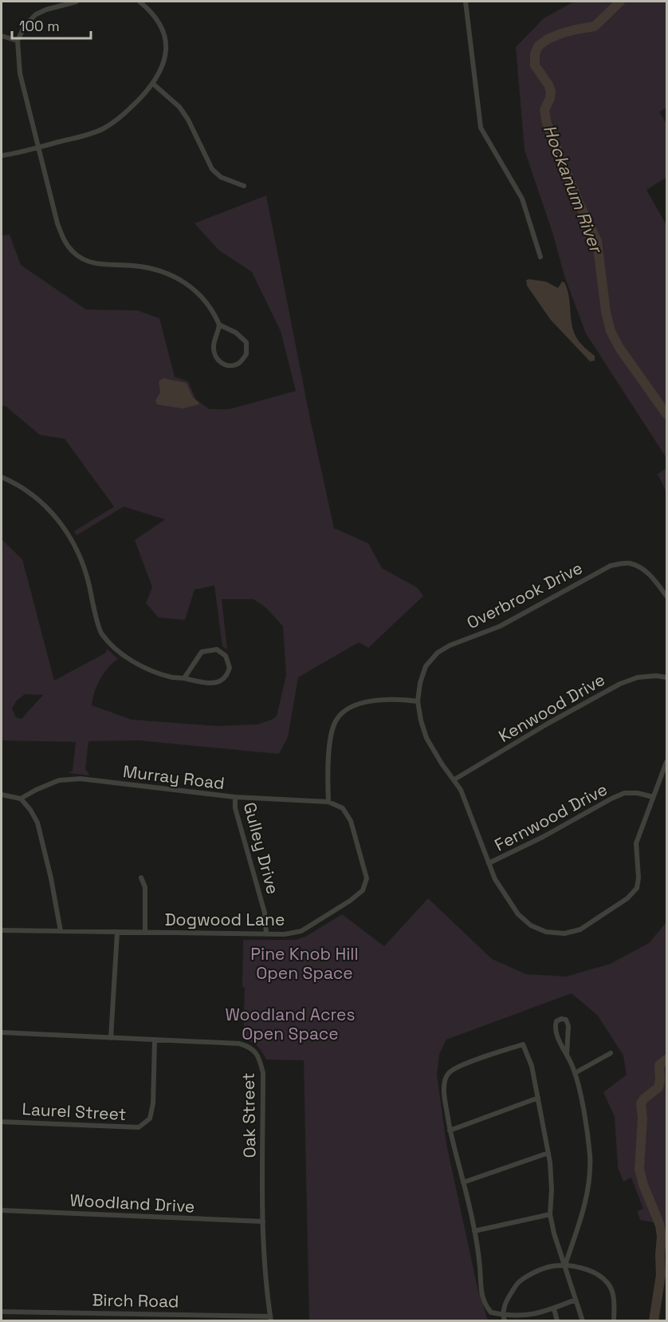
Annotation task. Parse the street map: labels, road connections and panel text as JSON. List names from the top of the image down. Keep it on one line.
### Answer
{"streets":{"street":["Overbrook Drive","Kenwood Drive","Murray Road","Fernwood Drive","Gulley Drive","Dogwood Lane","Laurel Street","Oak Street","Woodland Drive","Birch Road"]},"crossings":[["Overbrook Drive","Kenwood Drive"],["Overbrook Drive","Fernwood Drive"],["Murray Road","Gulley Drive"],["Murray Road","Dogwood Lane"],["Gulley Drive","Dogwood Lane"],["Laurel Street","Oak Street"],["Oak Street","Woodland Drive"],["Oak Street","Birch Road"]],"water":["Hockanum River"],"parks":["Pine Knob Hill Open Space","Woodland Acres Open Space"],"scale_bar":"100 m"}
